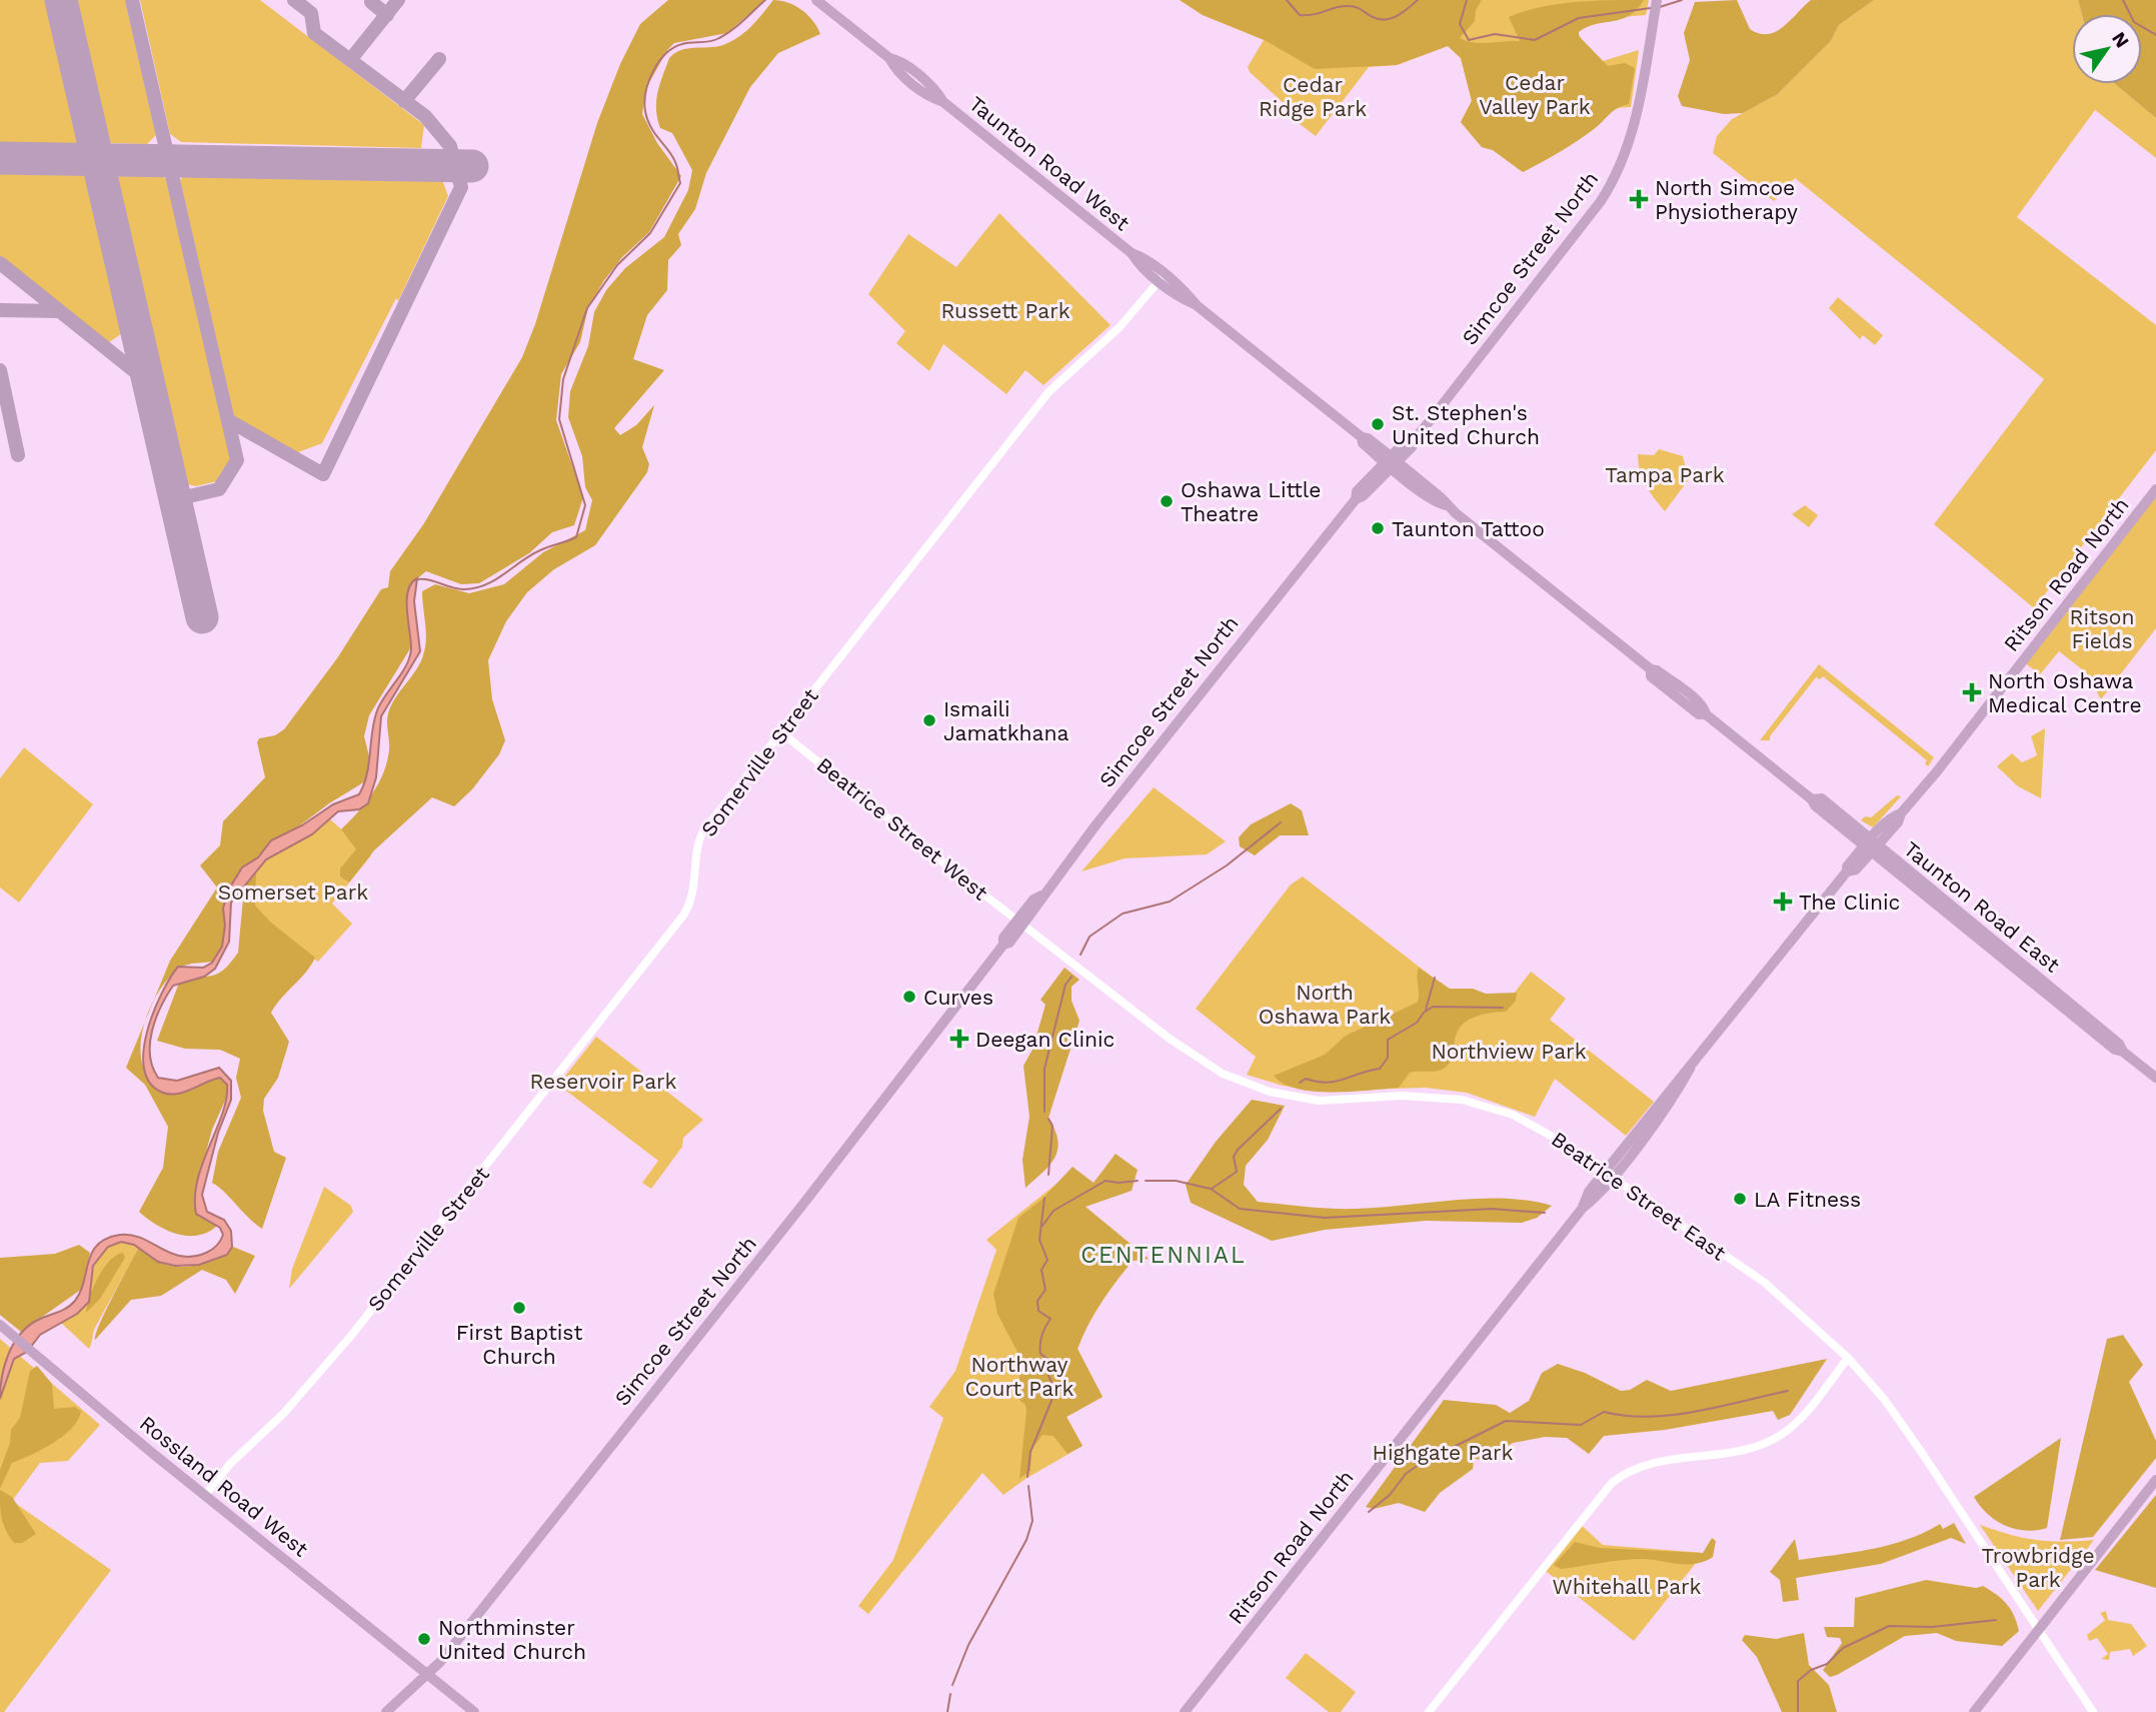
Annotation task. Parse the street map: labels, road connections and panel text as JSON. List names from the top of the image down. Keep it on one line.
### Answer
{"streets":{"main road":["Taunton Road West","Simcoe Street North","Ritson Road North","Taunton Road East","Rossland Road West"],"street":["Somerville Street","Beatrice Street West","Beatrice Street East"]},"crossings":[["Taunton Road West","Simcoe Street North"],["Taunton Road West","Somerville Street"],["Taunton Road West","Taunton Road East"],["Simcoe Street North","Beatrice Street West"],["Simcoe Street North","Taunton Road East"],["Simcoe Street North","Beatrice Street East"],["Simcoe Street North","Rossland Road West"],["Ritson Road North","Taunton Road East"],["Ritson Road North","Beatrice Street East"],["Somerville Street","Beatrice Street West"],["Somerville Street","Rossland Road West"],["Beatrice Street West","Beatrice Street East"]],"districts":["CENTENNIAL"],"parks":["Cedar Valley Park","Cedar Ridge Park","Russett Park","Tampa Park","Ritson Fields","Somerset Park","North Oshawa Park","Northview Park","Reservoir Park","Northway Court Park","Highgate Park","Trowbridge Park","Whitehall Park"],"places":{"health":["North Simcoe Physiotherapy","North Oshawa Medical Centre","The Clinic","Deegan Clinic"],"other":["St. Stephen's United Church","Oshawa Little Theatre","Taunton Tattoo","Ismaili Jamatkhana","Curves","LA Fitness","First Baptist Church","Northminster United Church"]},"north":"top right"}
